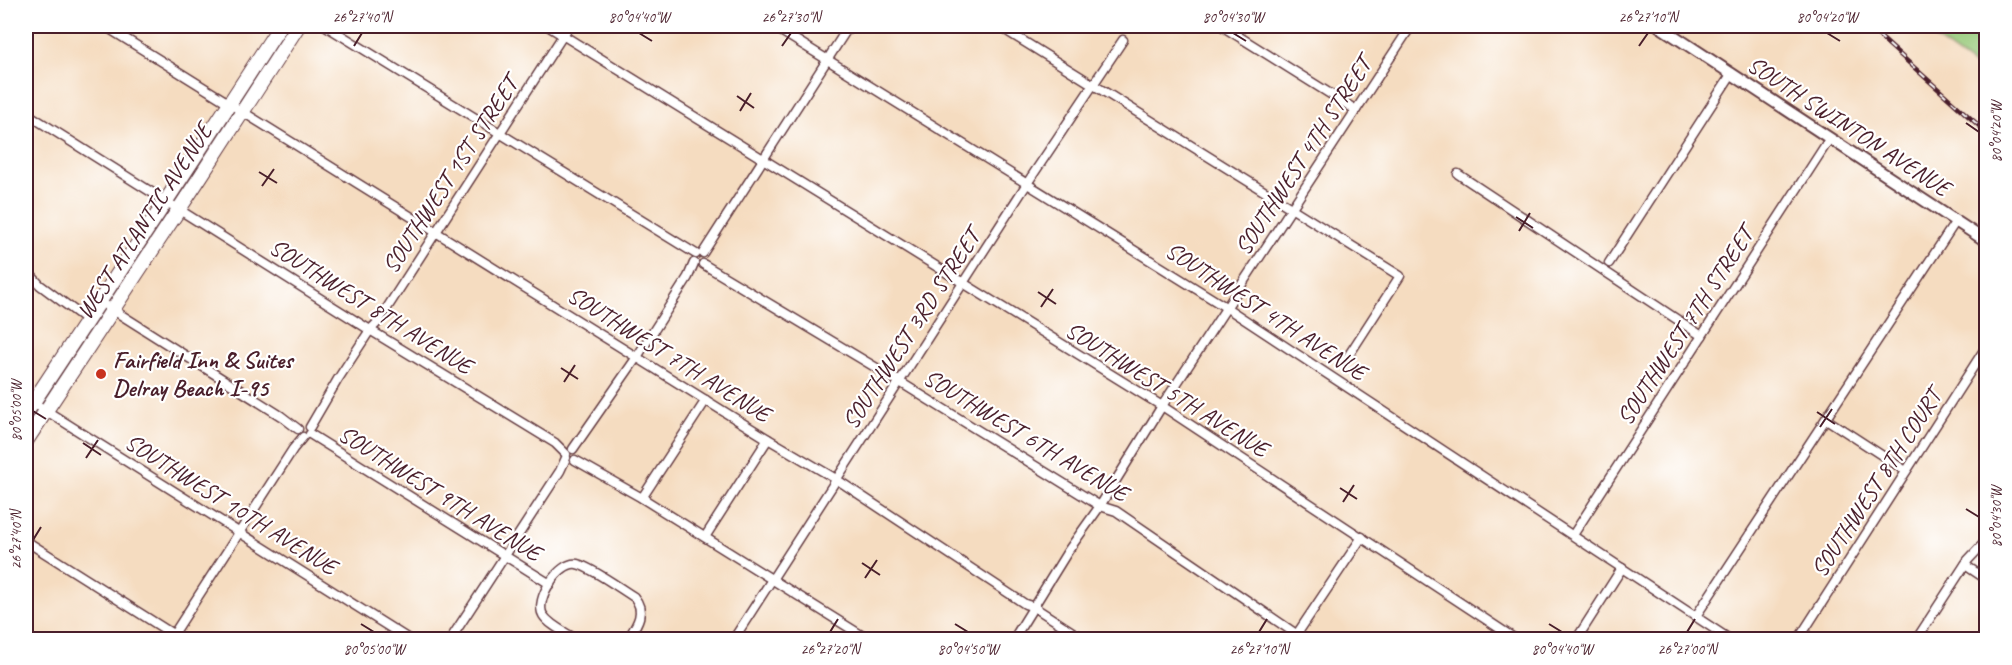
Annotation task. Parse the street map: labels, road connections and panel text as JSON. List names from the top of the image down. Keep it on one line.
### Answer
{"streets":{"main road":["WEST ATLANTIC AVENUE"],"street":["SOUTH SWINTON AVENUE","SOUTHWEST 4TH STREET","SOUTHWEST 1ST STREET","SOUTHWEST 8TH AVENUE","SOUTHWEST 4TH AVENUE","SOUTHWEST 7TH STREET","SOUTHWEST 3RD STREET","SOUTHWEST 7TH AVENUE","SOUTHWEST 5TH AVENUE","SOUTHWEST 6TH AVENUE","SOUTHWEST 8TH COURT","SOUTHWEST 9TH AVENUE","SOUTHWEST 10TH AVENUE"]},"crossings":[["SOUTH SWINTON AVENUE","SOUTHWEST 7TH STREET"],["SOUTHWEST 4TH STREET","SOUTHWEST 4TH AVENUE"],["SOUTHWEST 4TH STREET","SOUTHWEST 7TH AVENUE"],["SOUTHWEST 4TH STREET","SOUTHWEST 5TH AVENUE"],["SOUTHWEST 4TH STREET","SOUTHWEST 6TH AVENUE"],["SOUTHWEST 1ST STREET","SOUTHWEST 8TH AVENUE"],["SOUTHWEST 1ST STREET","SOUTHWEST 7TH AVENUE"],["SOUTHWEST 1ST STREET","SOUTHWEST 5TH AVENUE"],["SOUTHWEST 1ST STREET","SOUTHWEST 6TH AVENUE"],["SOUTHWEST 1ST STREET","SOUTHWEST 9TH AVENUE"],["SOUTHWEST 1ST STREET","SOUTHWEST 10TH AVENUE"],["WEST ATLANTIC AVENUE","SOUTHWEST 8TH AVENUE"],["WEST ATLANTIC AVENUE","SOUTHWEST 7TH AVENUE"],["WEST ATLANTIC AVENUE","SOUTHWEST 9TH AVENUE"],["WEST ATLANTIC AVENUE","SOUTHWEST 10TH AVENUE"],["SOUTHWEST 8TH AVENUE","SOUTHWEST 3RD STREET"],["SOUTHWEST 4TH AVENUE","SOUTHWEST 7TH STREET"],["SOUTHWEST 4TH AVENUE","SOUTHWEST 3RD STREET"],["SOUTHWEST 3RD STREET","SOUTHWEST 7TH AVENUE"],["SOUTHWEST 3RD STREET","SOUTHWEST 5TH AVENUE"],["SOUTHWEST 3RD STREET","SOUTHWEST 6TH AVENUE"]],"places":["Fairfield Inn & Suites Delray Beach I-95"],"coordinates":["26°27'40\"N","80°04'40\"W","26°27'30\"N","80°04'30\"W","26°27'10\"N","80°04'20\"W","80°05'00\"W","26°27'20\"N","80°04'50\"W","26°27'00\"N"]}
